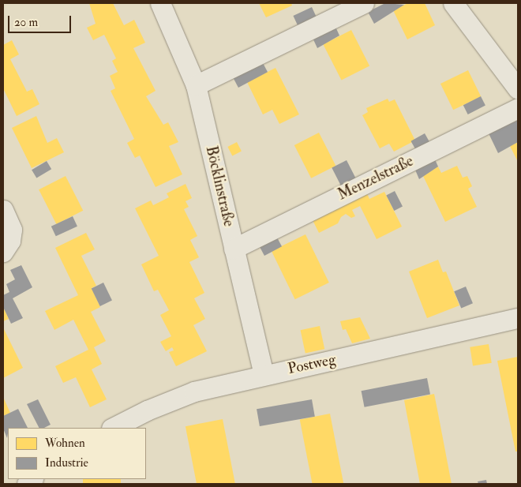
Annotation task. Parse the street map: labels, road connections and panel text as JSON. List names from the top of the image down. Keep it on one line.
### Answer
{"streets":{"street":["Menzelstraße","Böcklinstraße","Postweg"]},"crossings":[["Menzelstraße","Böcklinstraße"],["Böcklinstraße","Postweg"]],"legend":["Wohnen","Industrie"],"scale_bar":"20 m"}
